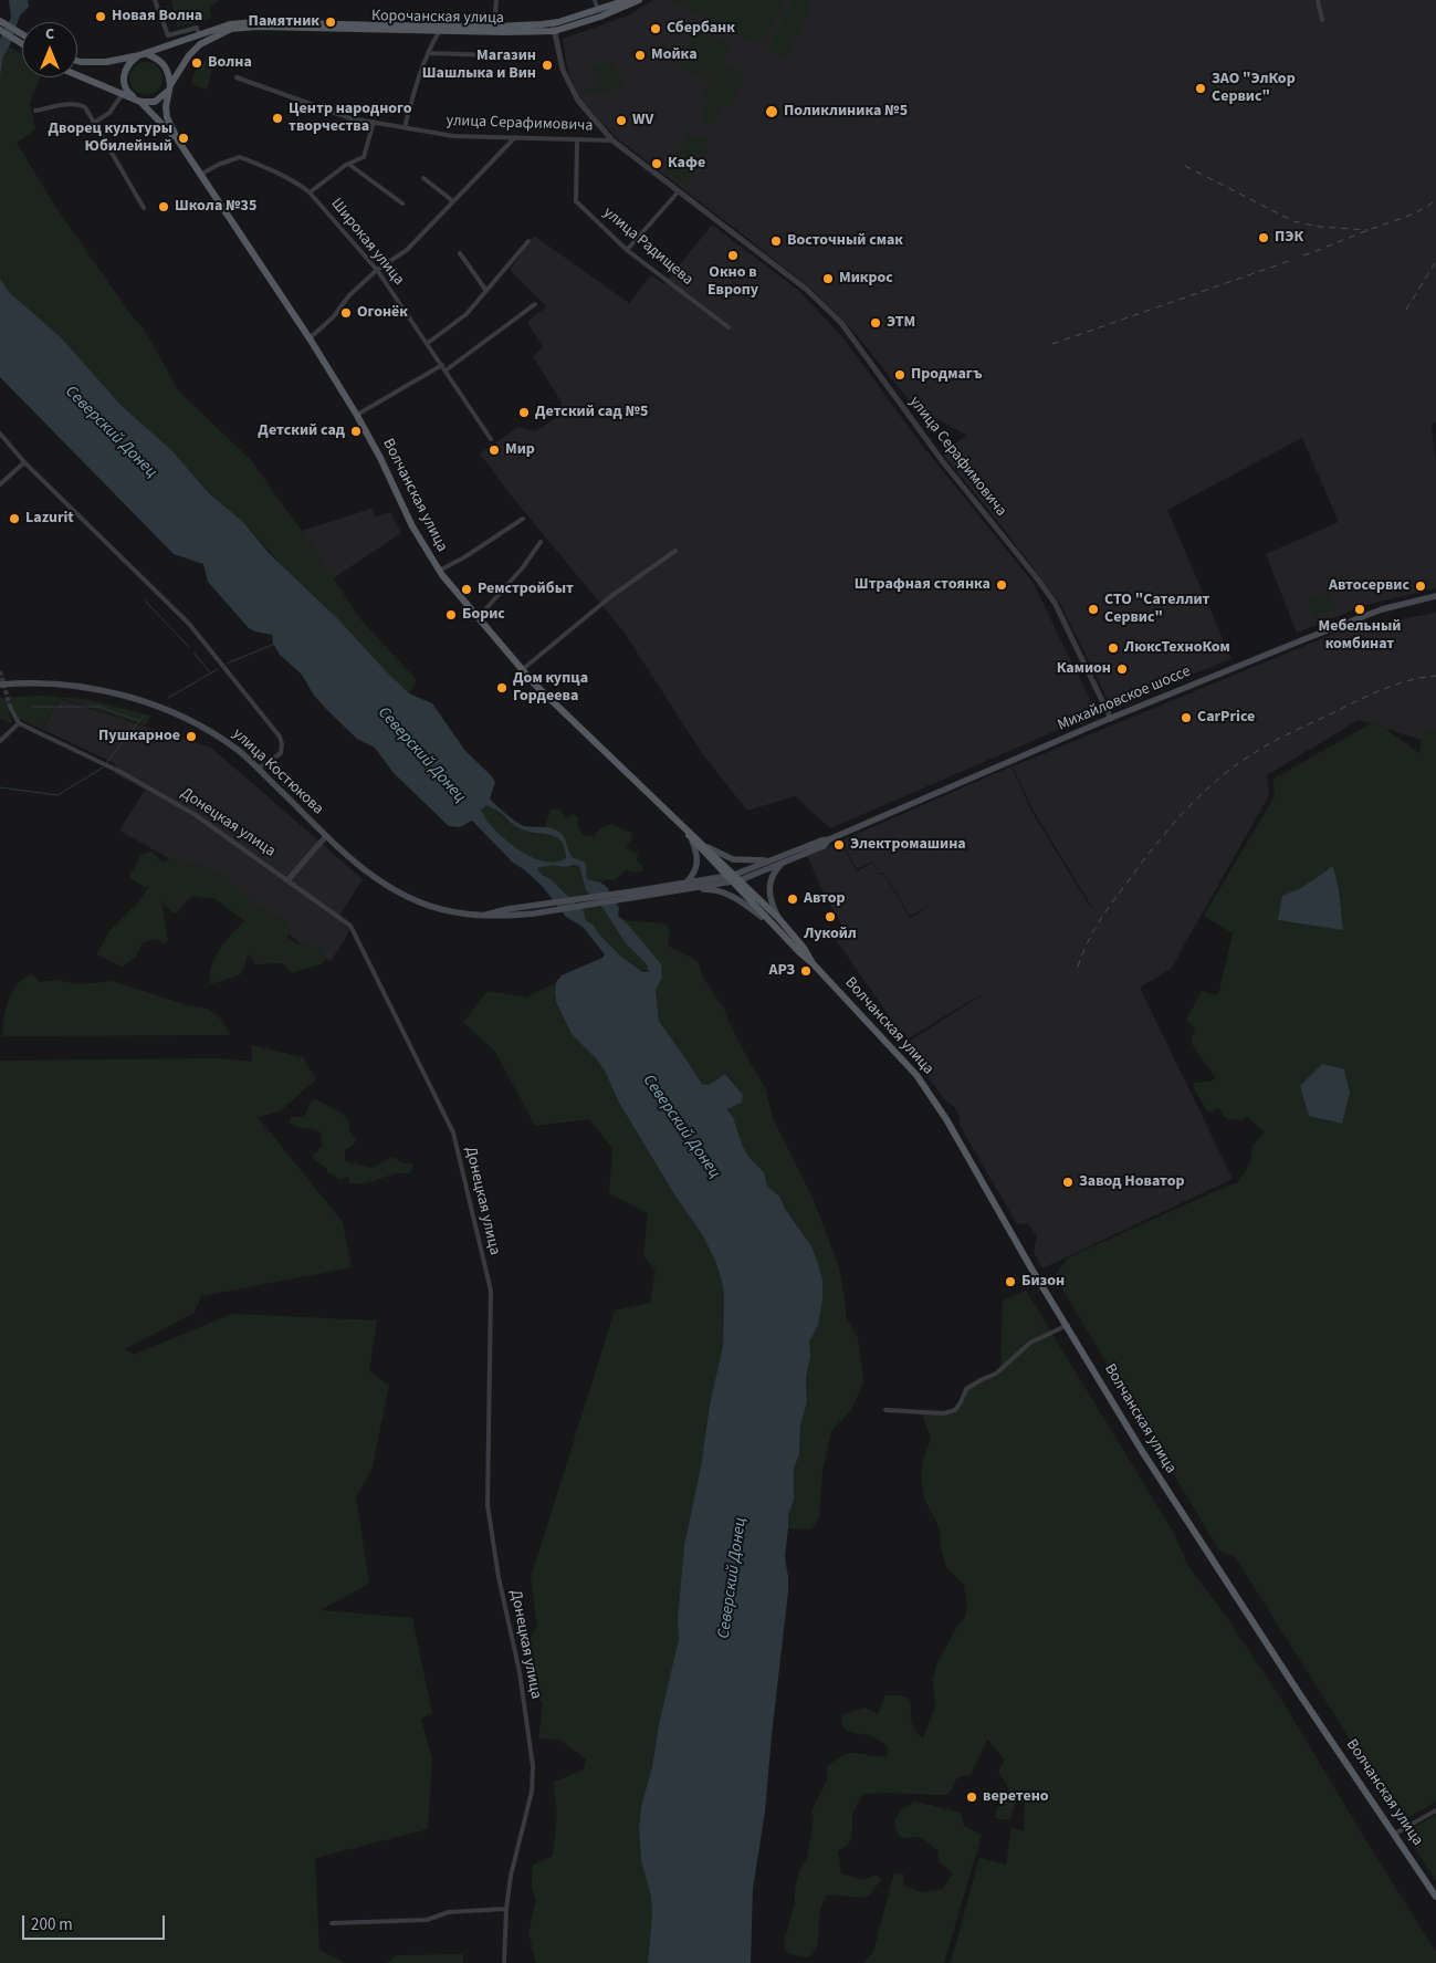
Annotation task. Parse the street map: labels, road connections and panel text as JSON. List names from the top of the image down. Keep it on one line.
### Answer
{"streets":{"main road":["Корочанская улица","Волчанская улица","Михайловское шоссе","улица Костюкова"],"street":["улица Серафимовича","Широкая улица","улица Радищева","Донецкая улица"]},"crossings":[["Корочанская улица","улица Серафимовича"],["улица Серафимовича","улица Радищева"],["улица Серафимовича","Михайловское шоссе"],["Широкая улица","Волчанская улица"],["Волчанская улица","Михайловское шоссе"],["Волчанская улица","улица Костюкова"],["Михайловское шоссе","улица Костюкова"]],"water":["Северский Донец"],"places":["Новая Волна","Памятник","Сбербанк","Мойка","Волна","Магазин Шашлыка и Вин","ЗАО \"ЭлКор Сервис\"","Поликлиника №5","Центр народного творчества","WV","Дворец культуры Юбилейный","Кафе","Школа №35","ПЭК","Восточный смак","Окно в Европу","Микрос","Огонёк","ЭТМ","Продмагъ","Детский сад №5","Детский сад","Мир","Lazurit","Штрафная стоянка","Автосервис","Ремстройбыт","СТО \"Сателлит Сервис\"","Мебельный комбинат","Борис","ЛюксТехноКом","Камион","Дом купца Гордеева","CarPrice","Пушкарное","Электромашина","Автор","Лукойл","АРЗ","Завод Новатор","Бизон","веретено"],"scale_bar":"200 m","north":"top"}
